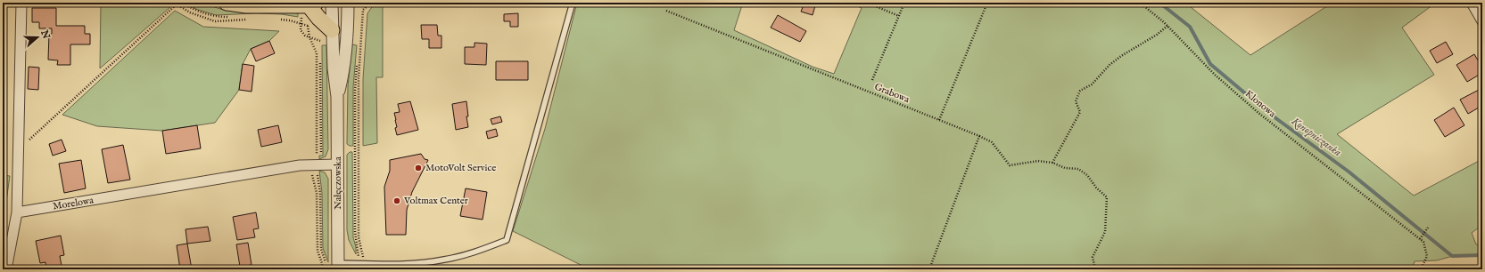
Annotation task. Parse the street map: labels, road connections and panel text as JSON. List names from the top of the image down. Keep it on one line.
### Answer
{"streets":{"street":["Nałęczowska","Morelowa"],"path":["Grabowa","Klonowa"]},"crossings":[["Nałęczowska","Morelowa"]],"water":["Konopniczanka"],"places":["MotoVolt Service","Voltmax Center"],"north":"right"}
